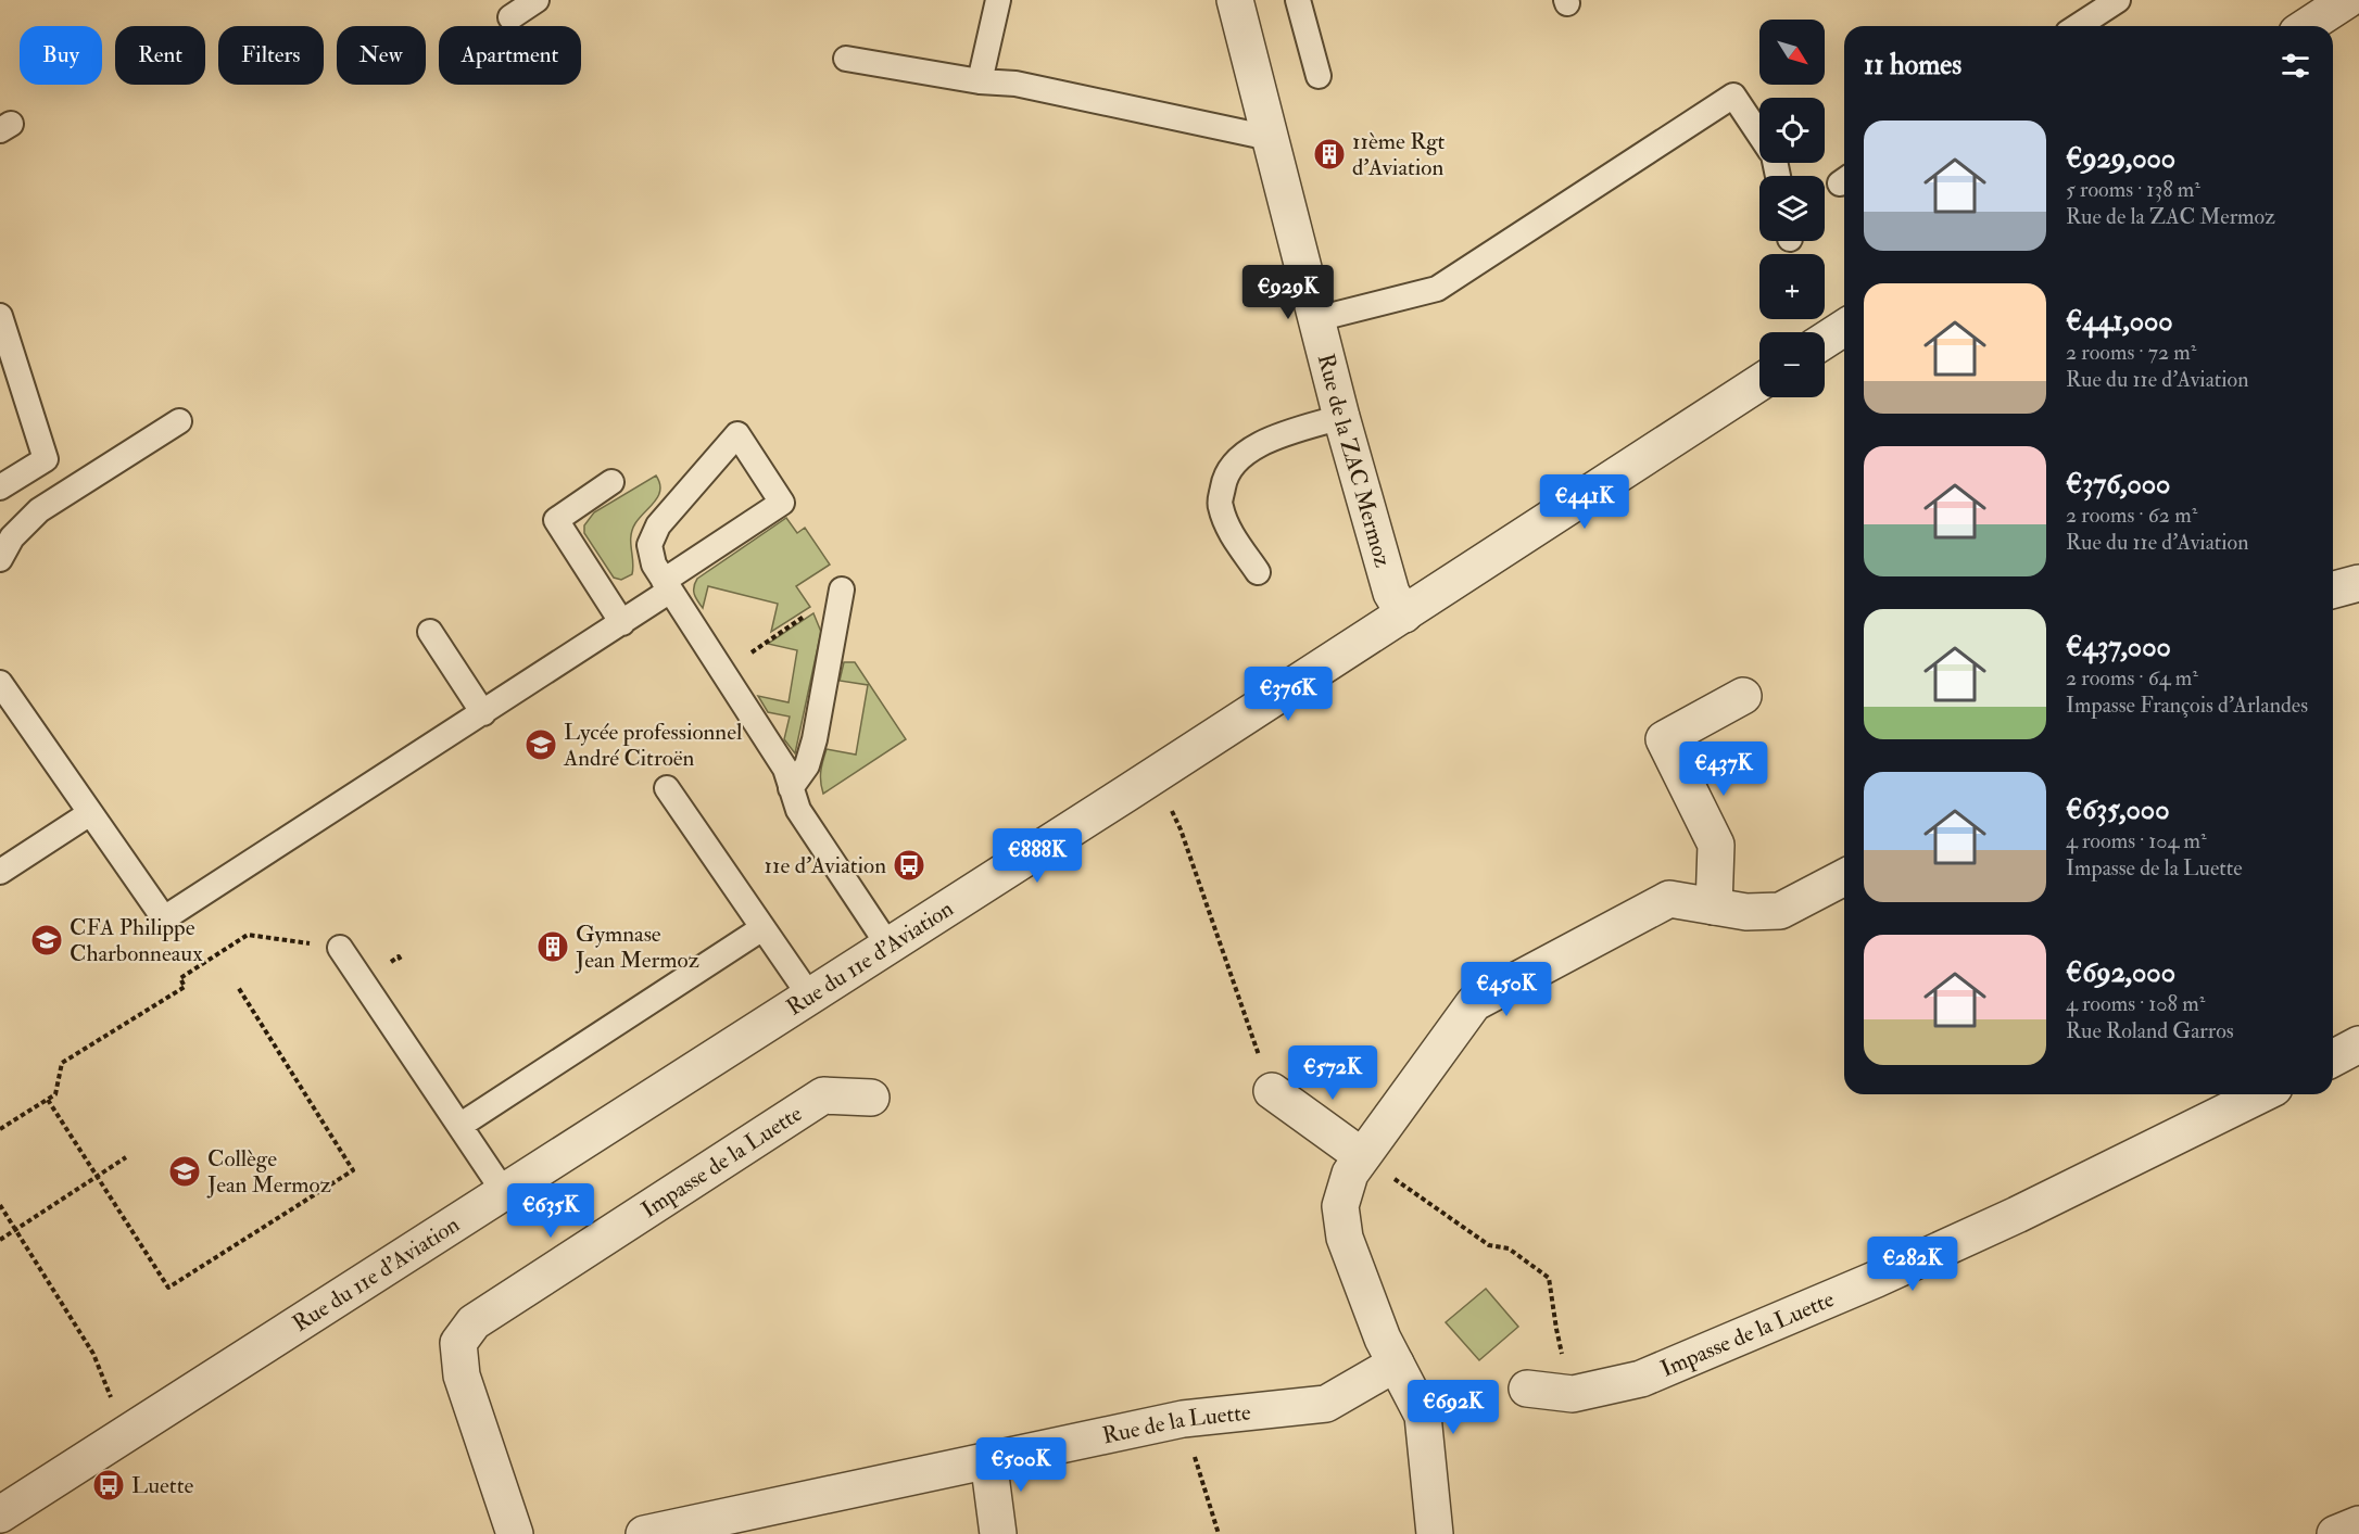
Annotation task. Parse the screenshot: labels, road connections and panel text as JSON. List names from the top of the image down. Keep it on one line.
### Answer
{"streets":{"street":["Rue de la ZAC Mermoz","Rue du 11e d'Aviation","Impasse de la Luette","Rue de la Luette"]},"crossings":[["Rue de la ZAC Mermoz","Rue du 11e d'Aviation"]],"places":{"building":["11ème Rgt d'Aviation","Gymnase Jean Mermoz"],"school or university":["Lycée professionnel André Citroën","CFA Philippe Charbonneaux","Collège Jean Mermoz"],"bus stop":["11e d'Aviation","Luette"]},"north":"bottom right","page":{"map_buttons":["+","−"],"chip":["Buy","Rent","Filters","New","Apartment"],"heading":"11 homes","list":[{"name":"€929,000","note":"5 rooms · 138 m² · Rue de la ZAC Mermoz"},{"name":"€441,000","note":"2 rooms · 72 m² · Rue du 11e d'Aviation"},{"name":"€376,000","note":"2 rooms · 62 m² · Rue du 11e d'Aviation"},{"name":"€437,000","note":"2 rooms · 64 m² · Impasse François d'Arlandes"},{"name":"€635,000","note":"4 rooms · 104 m² · Impasse de la Luette"},{"name":"€692,000","note":"4 rooms · 108 m² · Rue Roland Garros"}],"price":["€929K","€441K","€376K","€437K","€888K","€450K","€572K","€635K","€282K","€692K","€500K"]}}
